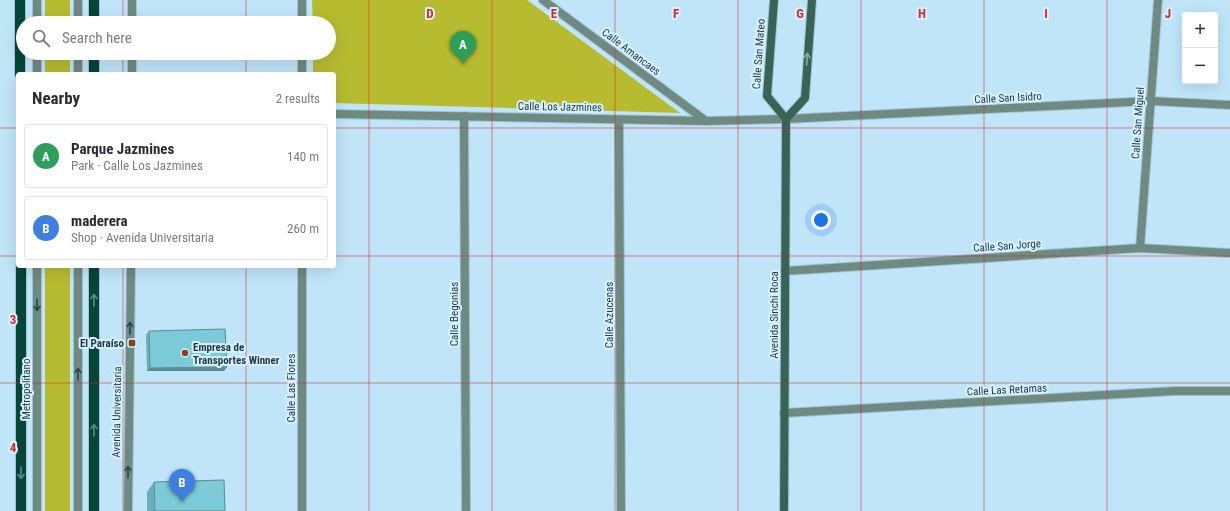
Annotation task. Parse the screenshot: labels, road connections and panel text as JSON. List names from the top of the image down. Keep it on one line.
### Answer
{"streets":{"main road":["Avenida Universitaria"],"street":["Calle Amancaes","Calle San Mateo","Calle San Isidro","Calle Los Jazmines","Calle San Miguel","Calle San Jorge","Calle Begonias","Calle Azucenas","Avenida Sinchi Roca","Calle Las Flores","Metropolitano","Calle Las Retamas"]},"crossings":[["Calle Amancaes","Calle Los Jazmines"],["Calle San Mateo","Calle San Isidro"],["Calle San Mateo","Calle Los Jazmines"],["Calle San Mateo","Avenida Sinchi Roca"],["Calle San Isidro","Calle Los Jazmines"],["Calle San Isidro","Calle San Miguel"],["Calle San Isidro","Avenida Sinchi Roca"],["Calle Los Jazmines","Calle Begonias"],["Calle Los Jazmines","Calle Azucenas"],["Calle Los Jazmines","Avenida Sinchi Roca"],["Calle San Miguel","Calle San Jorge"],["Calle San Jorge","Avenida Sinchi Roca"],["Avenida Sinchi Roca","Calle Las Retamas"]],"places":{"transit":["El Paraíso"],"other":["Empresa de Transportes Winner"]},"page":{"map_buttons":["+","−"],"search":"Search here","pins":["A","B"],"heading":["Nearby","2 results"],"list":[{"mark":"A","name":"Parque Jazmines","note":"Park · Calle Los Jazmines","value":"140 m"},{"mark":"B","name":"maderera","note":"Shop · Avenida Universitaria","value":"260 m"}]},"grid":{"columns":["D","E","F","G","H","I","J"],"rows":["3","4"]}}
